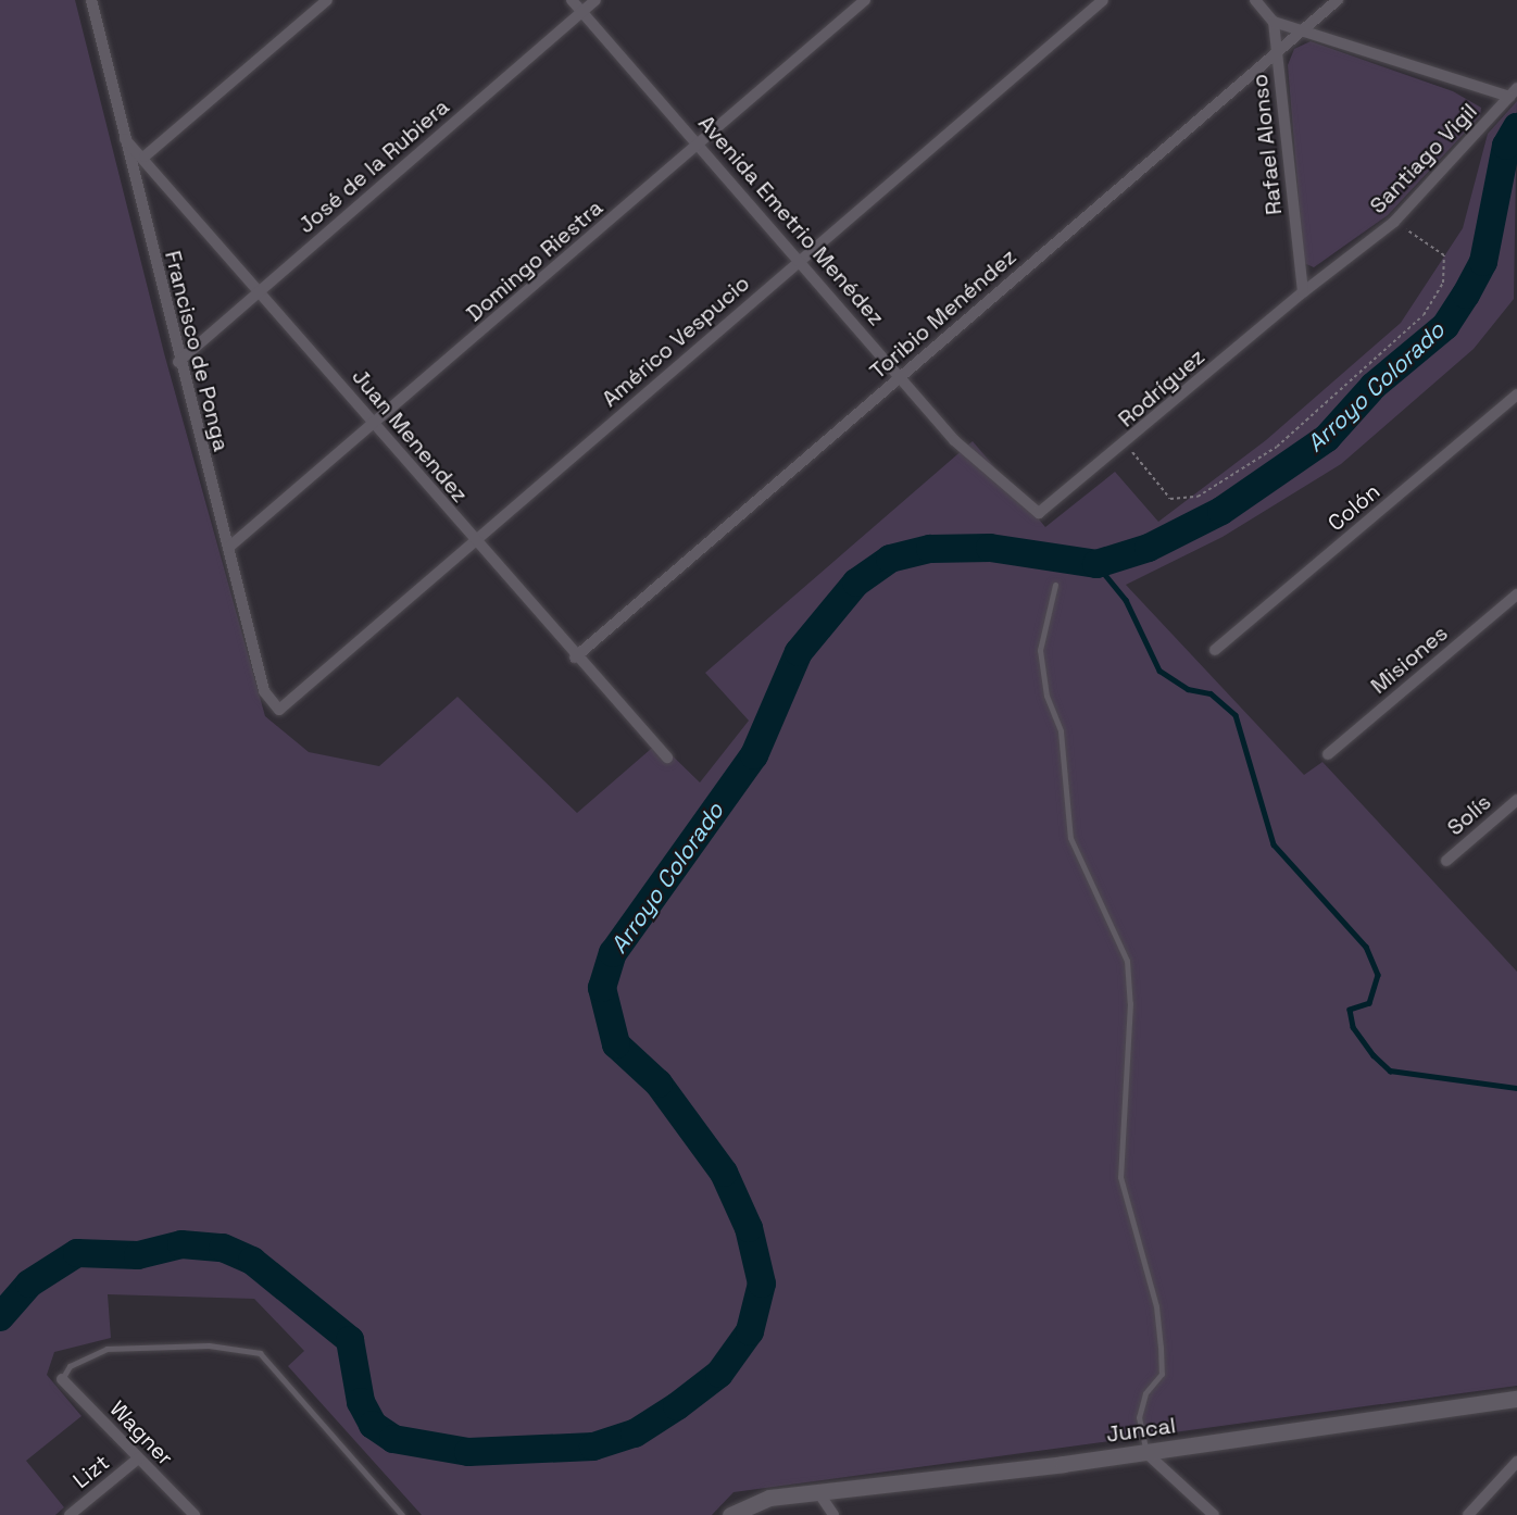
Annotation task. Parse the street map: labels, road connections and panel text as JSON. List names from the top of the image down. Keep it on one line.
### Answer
{"streets":{"street":["Rafael Alonso","Santiago Vigil","José de la Rubiera","Avenida Emetrio Menédez","Domingo Riestra","Toribio Menéndez","Américo Vespucio","Francisco de Ponga","Rodríguez","Juan Menendez","Colón","Misiones","Solís","Juncal","Wagner","Lizt"]},"crossings":[["Rafael Alonso","Santiago Vigil"],["Rafael Alonso","Toribio Menéndez"],["Rafael Alonso","Rodríguez"],["Santiago Vigil","Toribio Menéndez"],["Santiago Vigil","Rodríguez"],["José de la Rubiera","Avenida Emetrio Menédez"],["José de la Rubiera","Francisco de Ponga"],["José de la Rubiera","Juan Menendez"],["Avenida Emetrio Menédez","Domingo Riestra"],["Avenida Emetrio Menédez","Toribio Menéndez"],["Avenida Emetrio Menédez","Américo Vespucio"],["Avenida Emetrio Menédez","Rodríguez"],["Domingo Riestra","Francisco de Ponga"],["Domingo Riestra","Juan Menendez"],["Toribio Menéndez","Juan Menendez"],["Américo Vespucio","Francisco de Ponga"],["Américo Vespucio","Juan Menendez"],["Francisco de Ponga","Juan Menendez"],["Wagner","Lizt"]],"water":["Arroyo Colorado"]}
